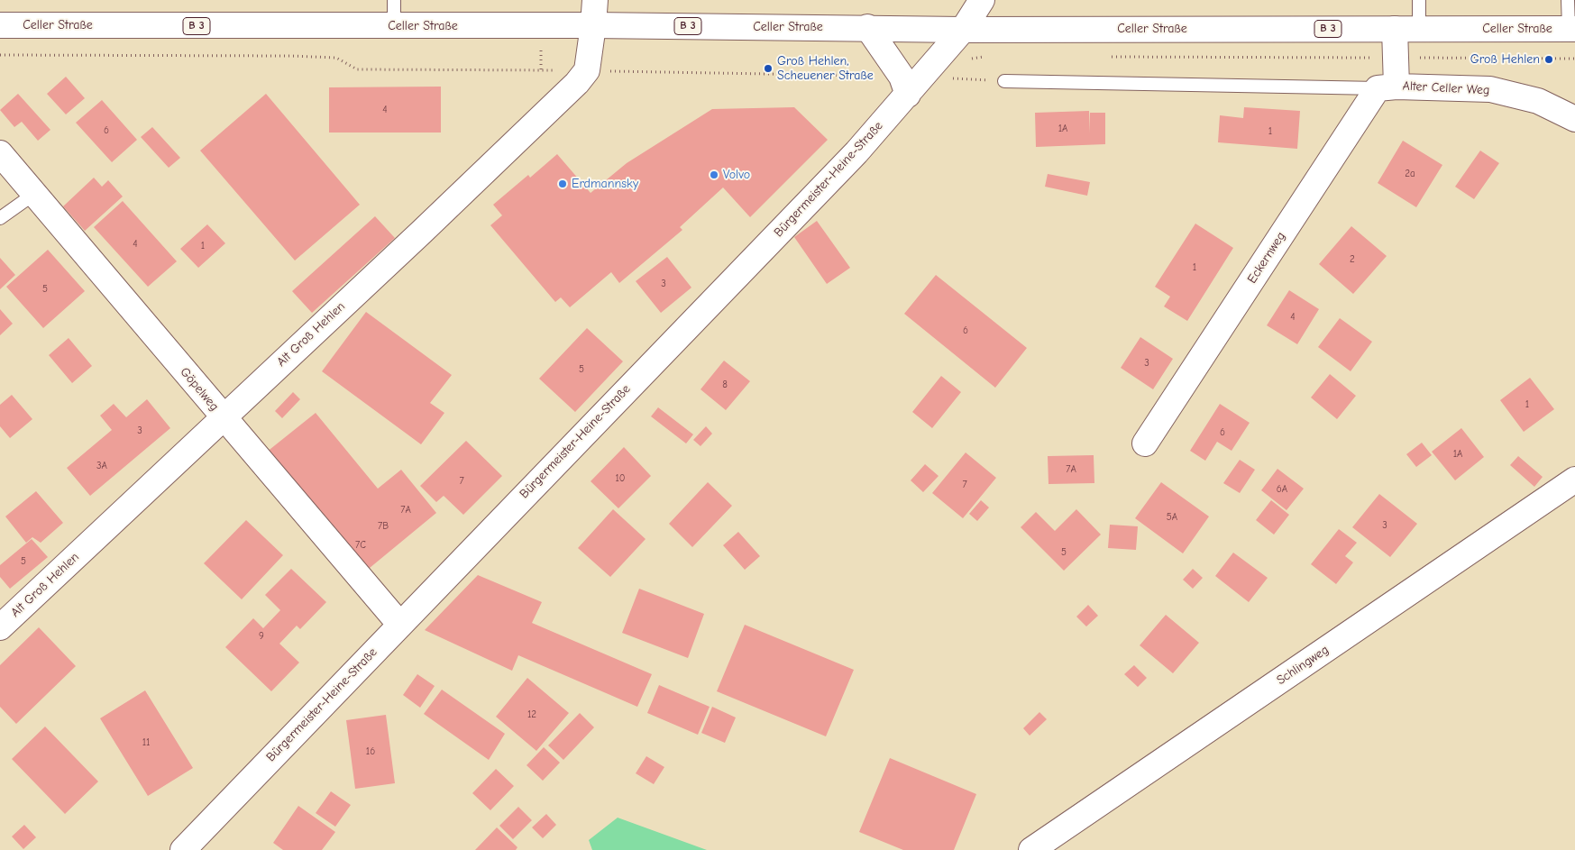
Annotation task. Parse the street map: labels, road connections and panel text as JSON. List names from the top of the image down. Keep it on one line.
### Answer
{"streets":{"street":["Celler Straße","B 3","Alter Celler Weg","Bürgermeister-Heine-Straße","Eckernweg","Alt Groß Hehlen","Göpelweg","Schlingweg"]},"crossings":[["Celler Straße","Alter Celler Weg"],["Celler Straße","Bürgermeister-Heine-Straße"],["Alter Celler Weg","Eckernweg"],["Bürgermeister-Heine-Straße","Göpelweg"],["Alt Groß Hehlen","Göpelweg"]],"places":["Groß Hehlen","Groß Hehlen, Scheuener Straße","Volvo","Erdmannsky"],"house_numbers":["4","1A","6","1","2a","4","1","2","1","3","5","4","6","3","5","8","1","3","6","1A","3A","7A","10","7","7","6A","7A","5A","3","7B","7C","5","5","9","12","11","16"]}
